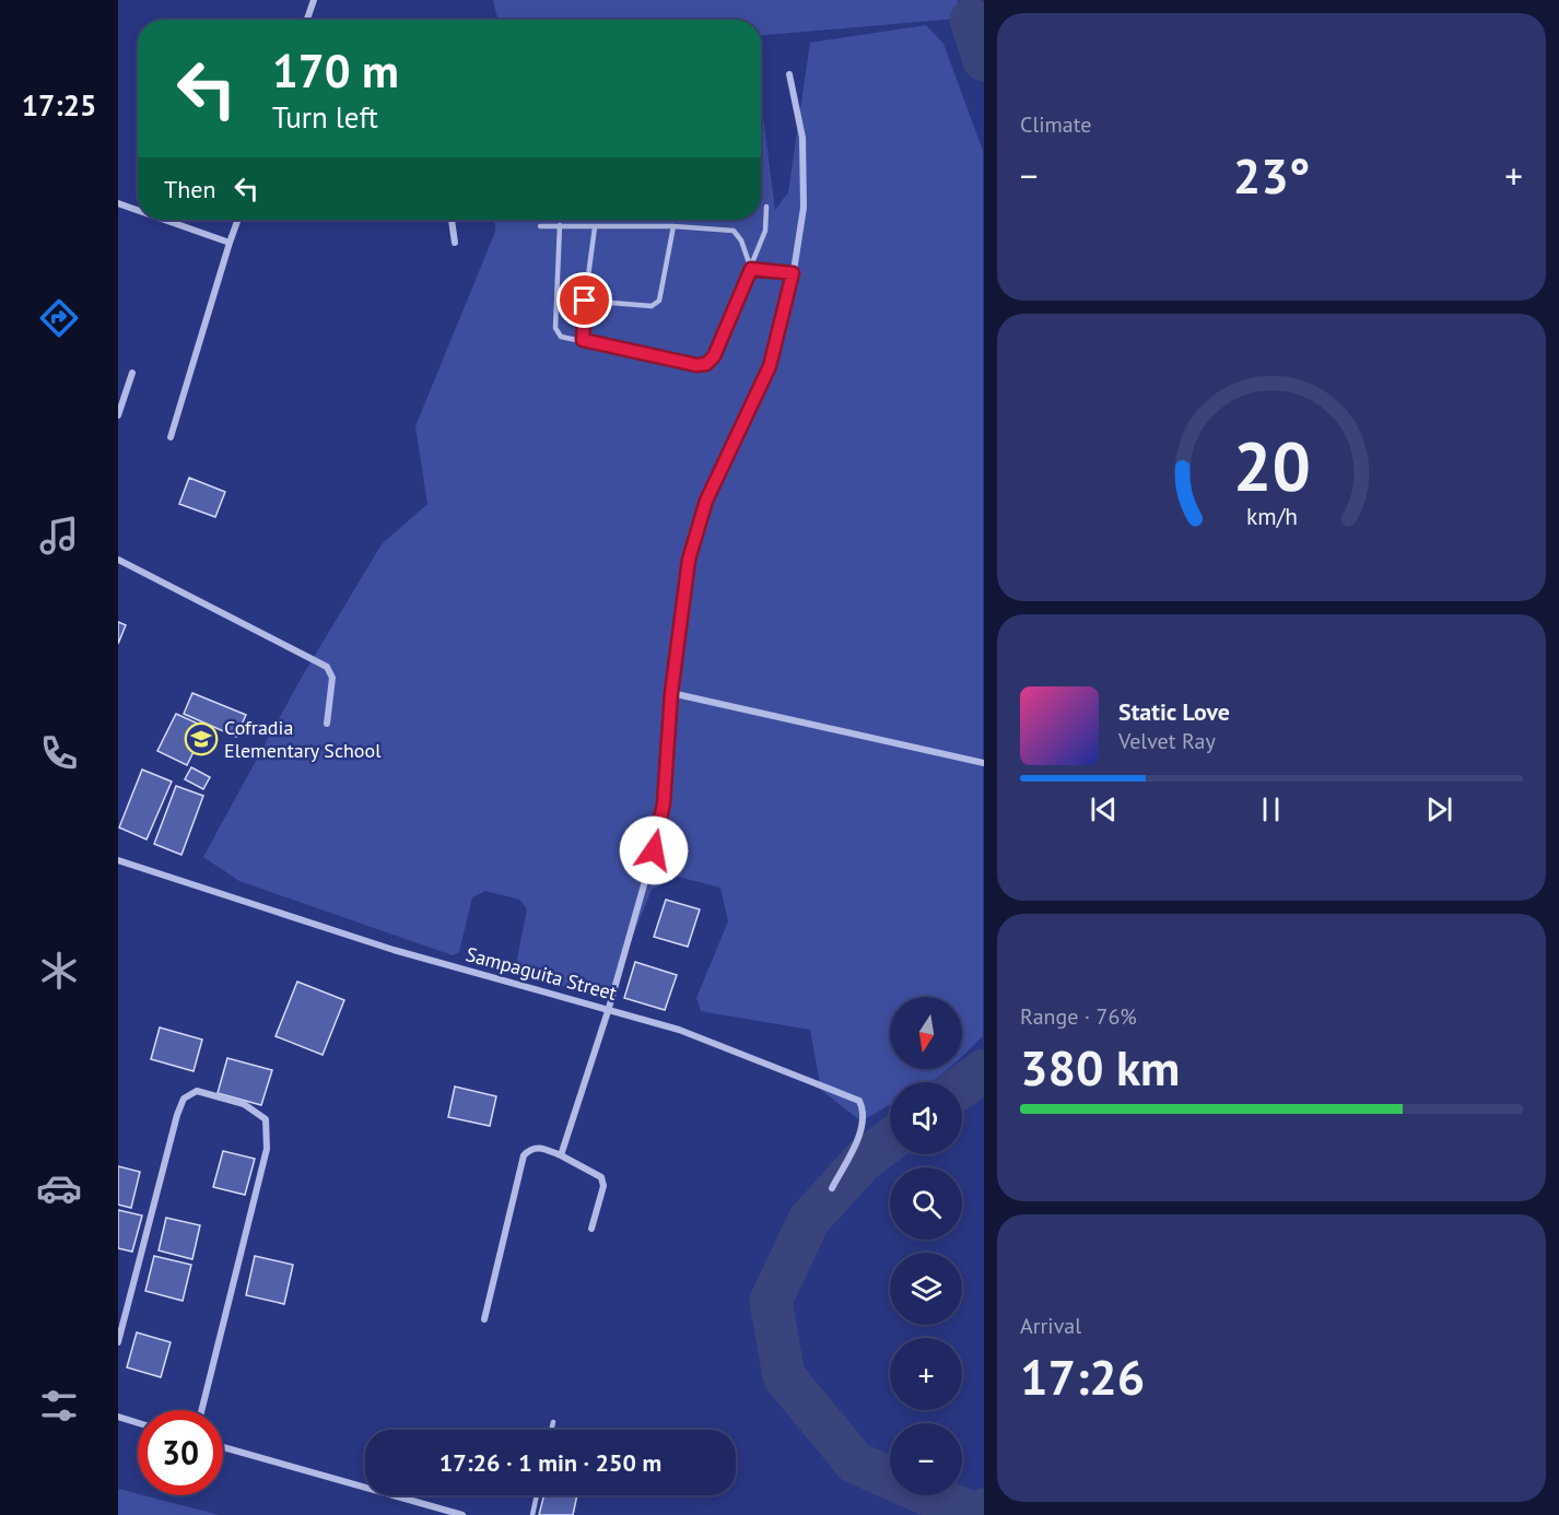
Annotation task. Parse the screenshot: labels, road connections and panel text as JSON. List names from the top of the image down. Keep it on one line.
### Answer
{"streets":{"street":["Sampaguita Street"]},"places":{"school or university":["Cofradia Elementary School"]},"north":"bottom","page":{"tabs":"17:25","tile":["Climate",["Range · 76%","380 km"],["Arrival","17:26"]],"turn":["170 m","Turn left"],"heat":["−","23°","+"],"then":"Then","song":["Static Love","Velvet Ray"],"map_buttons":["+","−"],"limit":"30","trip":"17:26 · 1 min · 250 m","gauge":["20","km/h"]}}
